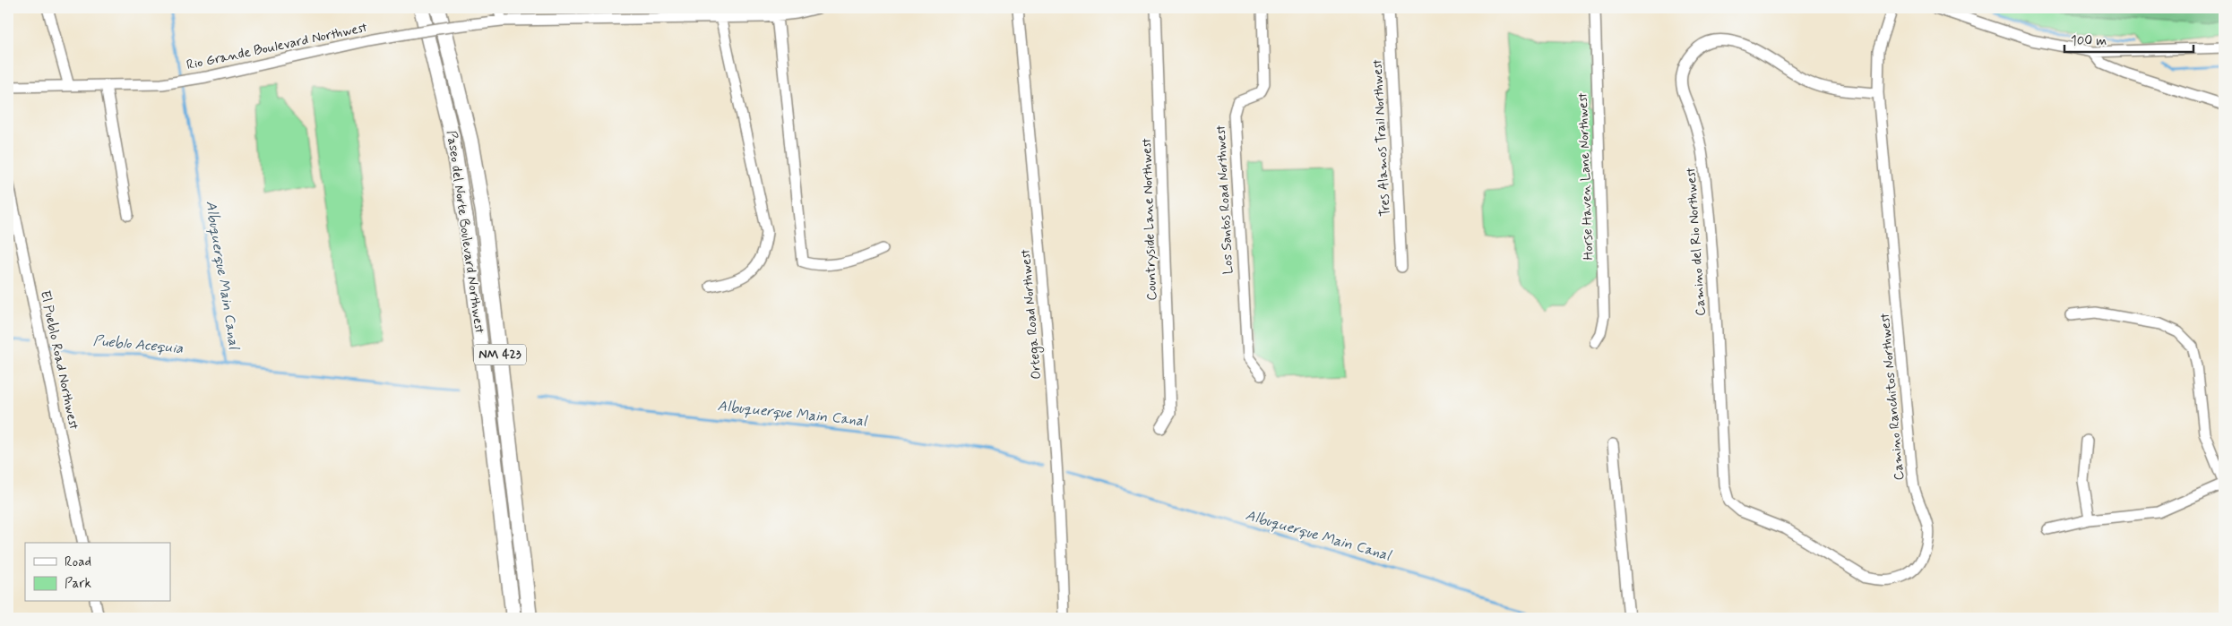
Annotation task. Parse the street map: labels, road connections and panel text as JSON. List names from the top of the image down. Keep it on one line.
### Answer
{"streets":{"highway":["Paseo del Norte Boulevard Northwest","NM 423"],"street":["Rio Grande Boulevard Northwest","Tres Alamos Trail Northwest","Horse Haven Lane Northwest","Los Santos Road Northwest","Countryside Lane Northwest","Camino del Rio Northwest","Ortega Road Northwest","El Pueblo Road Northwest","Camino Ranchitos Northwest"]},"crossings":[["Camino del Rio Northwest","Camino Ranchitos Northwest"]],"water":["Albuquerque Main Canal","Pueblo Acequia"],"legend":["Road","Park"],"scale_bar":"100 m"}
